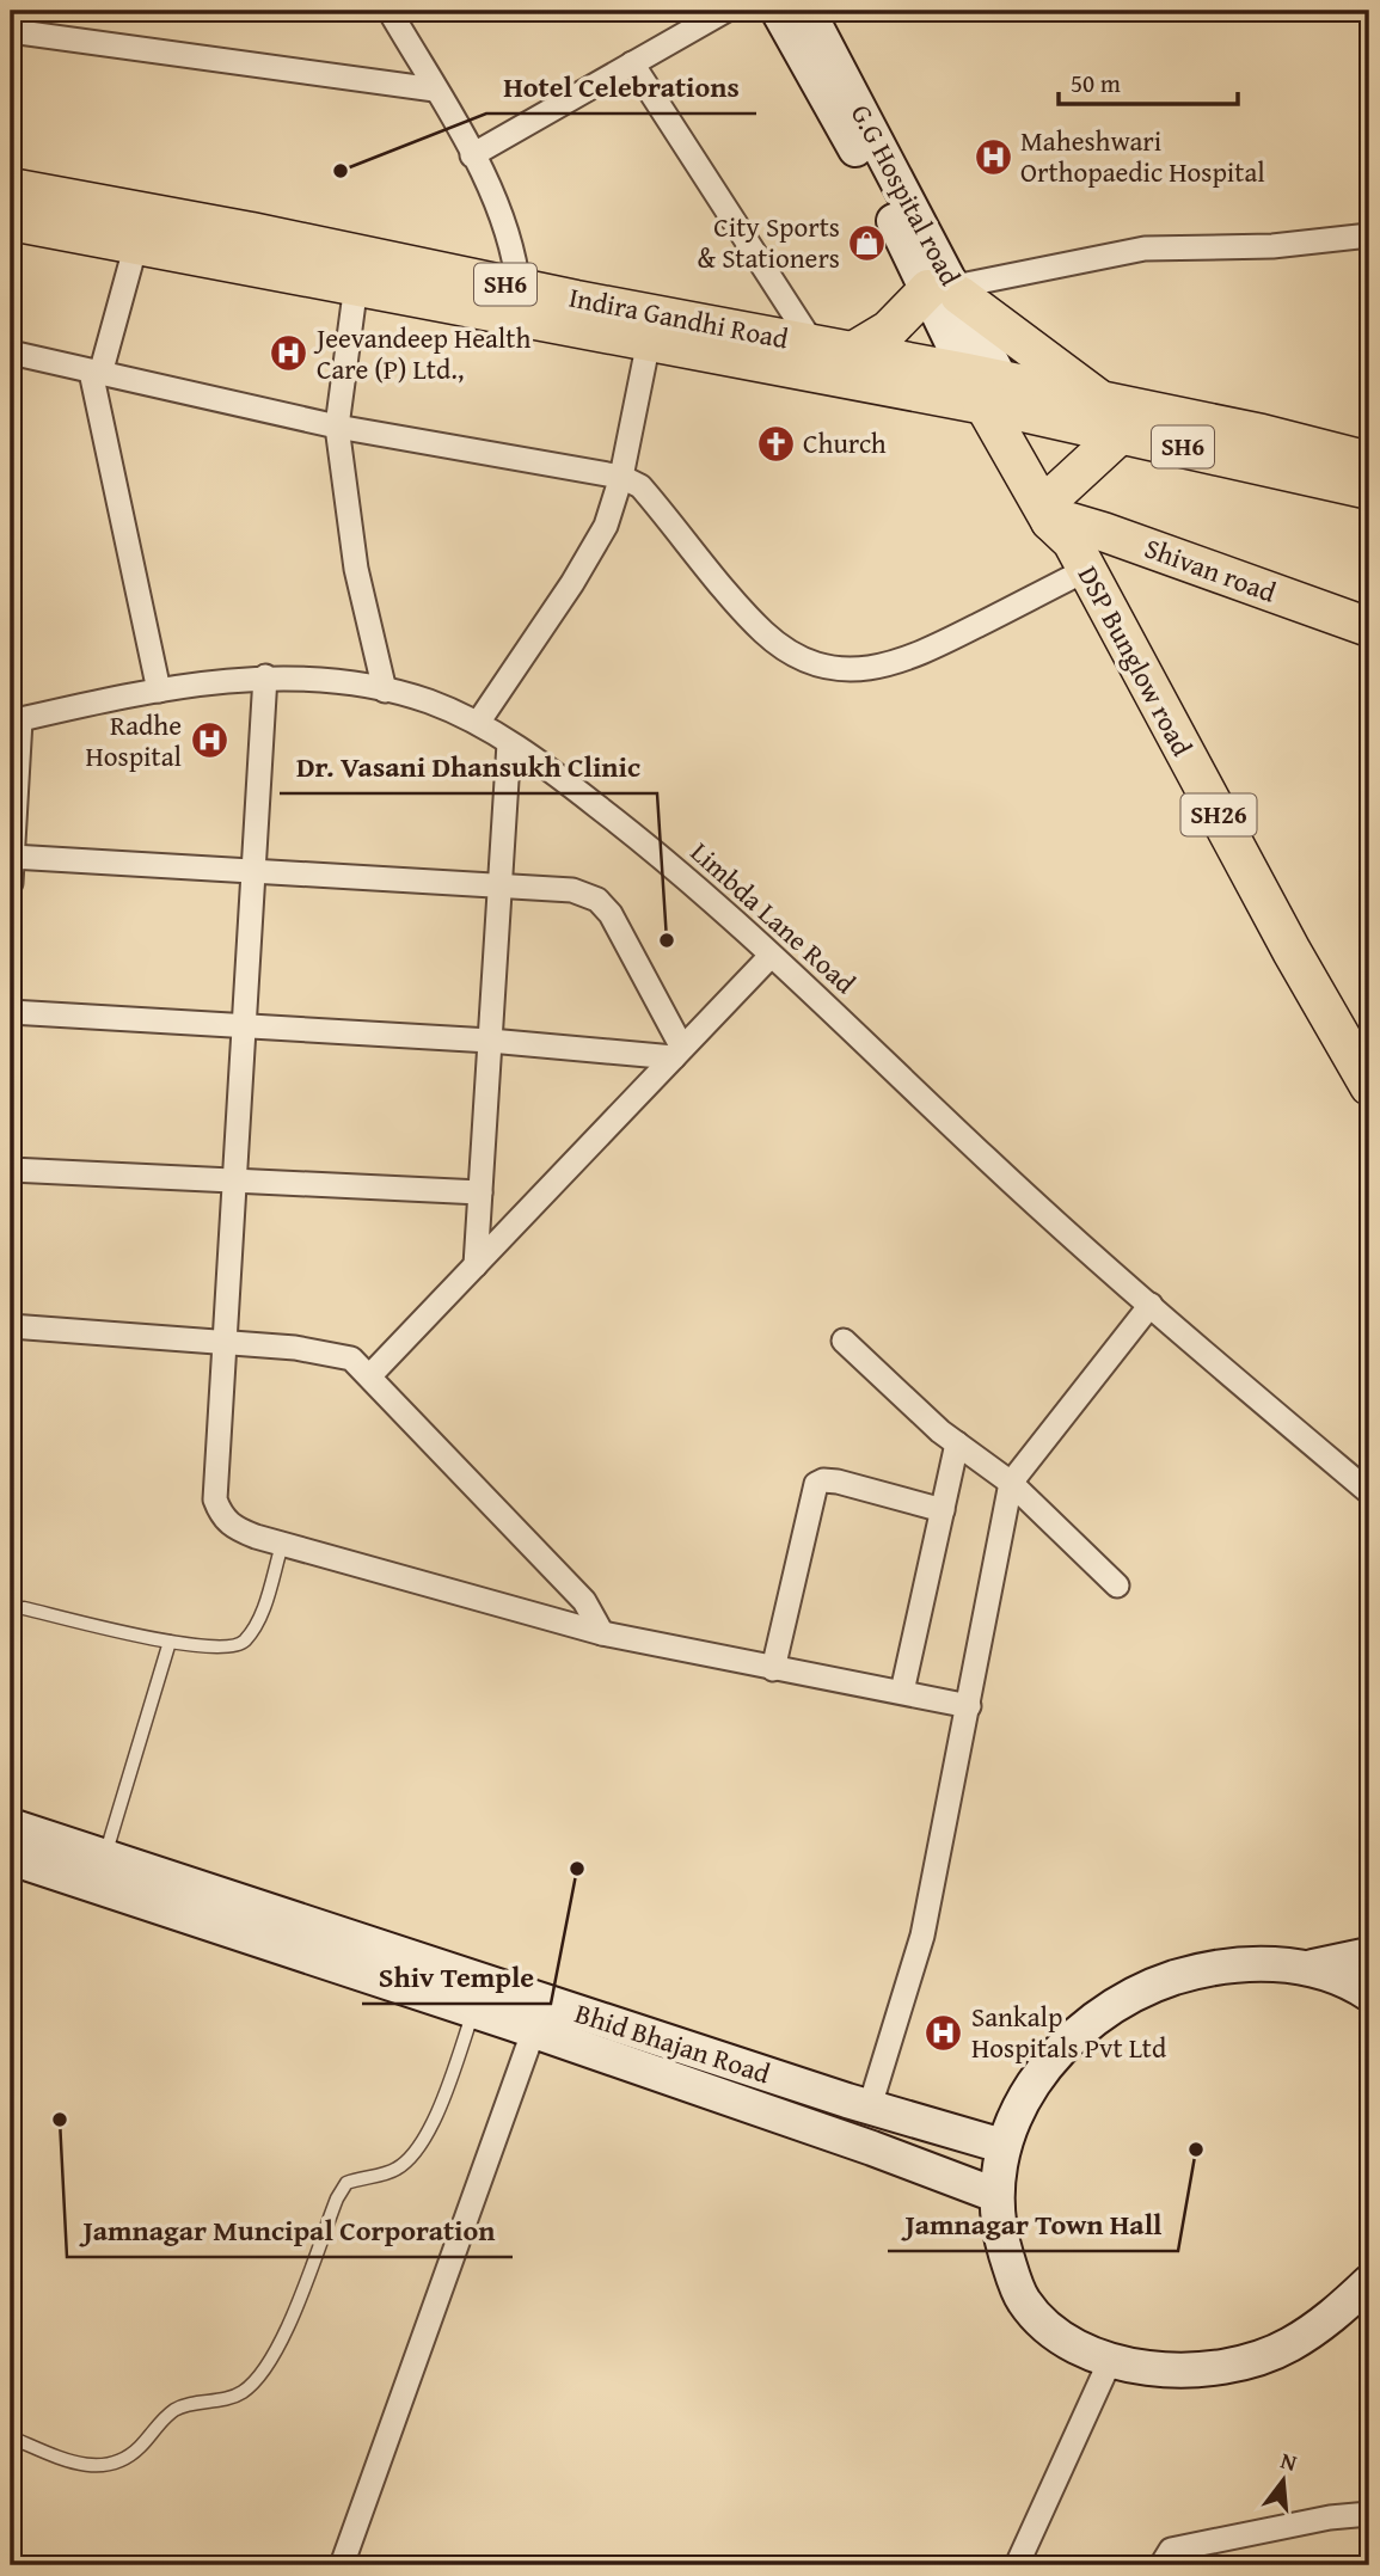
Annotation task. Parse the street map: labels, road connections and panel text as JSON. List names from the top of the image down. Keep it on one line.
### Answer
{"streets":{"main road":["G.G Hospital road","SH6","Indira Gandhi Road","Shivan road","DSP Bunglow road","SH26","Bhid Bhajan Road"],"street":["Limbda Lane Road"]},"crossings":[["G.G Hospital road","SH6"],["G.G Hospital road","Indira Gandhi Road"],["G.G Hospital road","DSP Bunglow road"],["SH6","Indira Gandhi Road"],["SH6","DSP Bunglow road"],["Indira Gandhi Road","DSP Bunglow road"],["Shivan road","DSP Bunglow road"]],"places":{"hospital":["Maheshwari Orthopaedic Hospital","Jeevandeep Health Care (P) Ltd.,","Radhe Hospital","Sankalp Hospitals Pvt Ltd"],"other":["Hotel Celebrations","Dr. Vasani Dhansukh Clinic","Shiv Temple","Jamnagar Muncipal Corporation","Jamnagar Town Hall"],"shop":["City Sports & Stationers"],"church":["Church"]},"scale_bar":"50 m","north":"top"}
